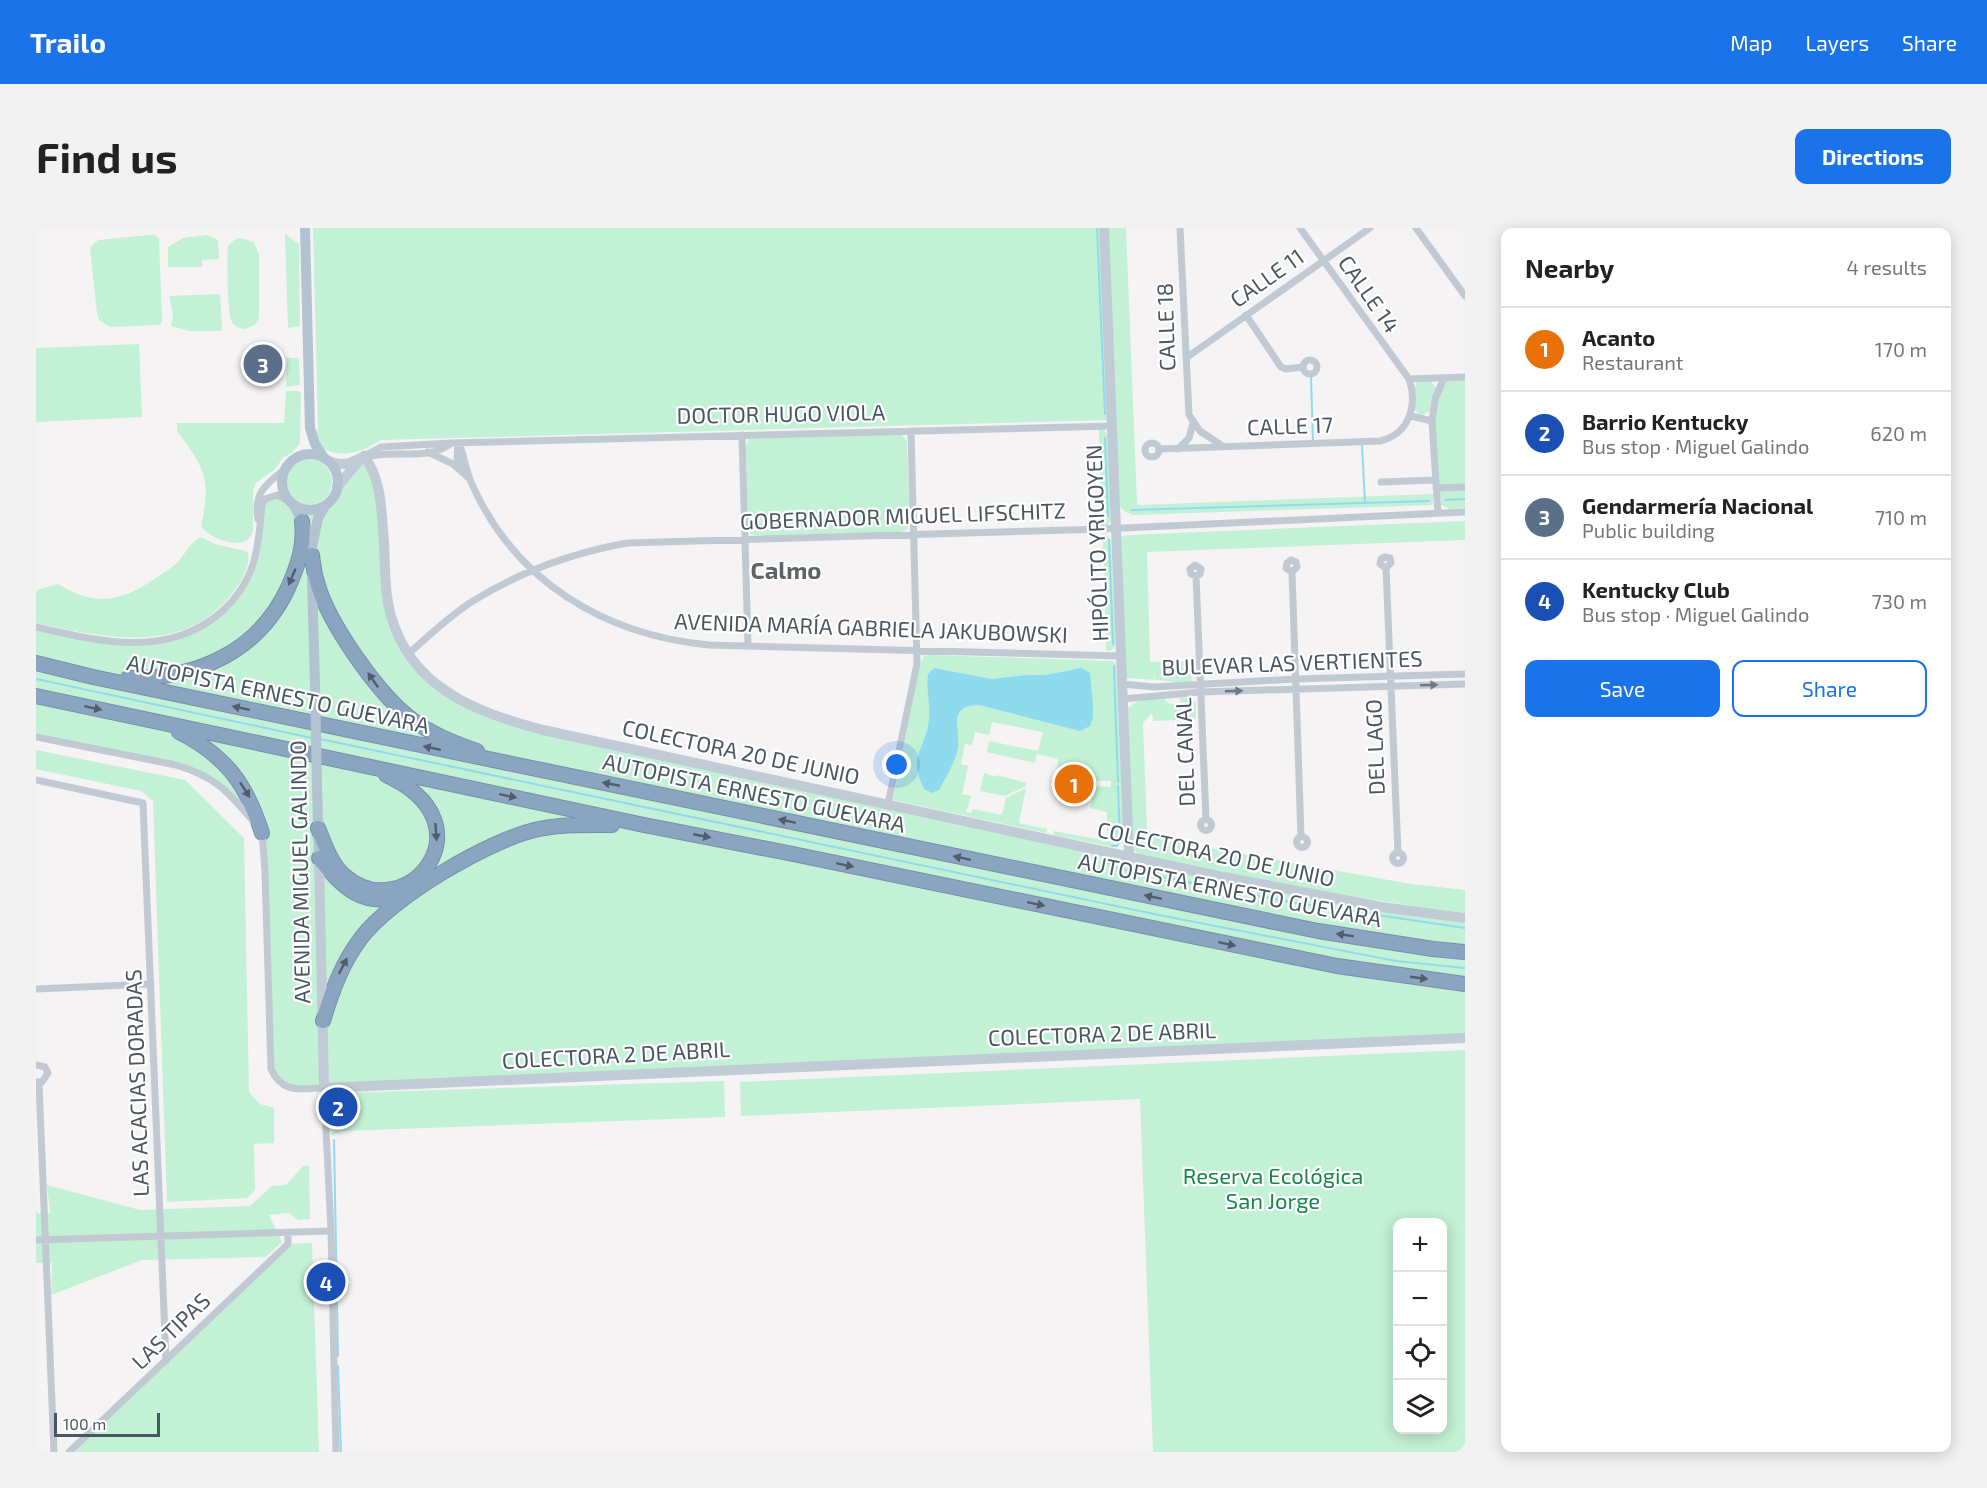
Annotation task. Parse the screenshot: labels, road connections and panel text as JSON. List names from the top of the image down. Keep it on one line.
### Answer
{"streets":{"highway":["AUTOPISTA ERNESTO GUEVARA"],"main road":["DOCTOR HUGO VIOLA","HIPÓLITO YRIGOYEN","COLECTORA 20 DE JUNIO","AVENIDA MIGUEL GALINDO","COLECTORA 2 DE ABRIL"],"street":["CALLE 11","CALLE 14","CALLE 18","CALLE 17","GOBERNADOR MIGUEL LIFSCHITZ","AVENIDA MARÍA GABRIELA JAKUBOWSKI","BULEVAR LAS VERTIENTES","DEL LAGO","DEL CANAL","LAS ACACIAS DORADAS","LAS TIPAS"]},"crossings":[["CALLE 11","CALLE 14"],["CALLE 11","CALLE 18"],["DOCTOR HUGO VIOLA","HIPÓLITO YRIGOYEN"],["DOCTOR HUGO VIOLA","AVENIDA MARÍA GABRIELA JAKUBOWSKI"],["DOCTOR HUGO VIOLA","COLECTORA 20 DE JUNIO"],["DOCTOR HUGO VIOLA","AVENIDA MIGUEL GALINDO"],["GOBERNADOR MIGUEL LIFSCHITZ","HIPÓLITO YRIGOYEN"],["GOBERNADOR MIGUEL LIFSCHITZ","AVENIDA MARÍA GABRIELA JAKUBOWSKI"],["GOBERNADOR MIGUEL LIFSCHITZ","COLECTORA 20 DE JUNIO"],["HIPÓLITO YRIGOYEN","AVENIDA MARÍA GABRIELA JAKUBOWSKI"],["HIPÓLITO YRIGOYEN","BULEVAR LAS VERTIENTES"],["HIPÓLITO YRIGOYEN","COLECTORA 20 DE JUNIO"],["BULEVAR LAS VERTIENTES","DEL LAGO"],["BULEVAR LAS VERTIENTES","DEL CANAL"],["AVENIDA MIGUEL GALINDO","COLECTORA 2 DE ABRIL"],["LAS ACACIAS DORADAS","LAS TIPAS"]],"districts":["Calmo"],"parks":["Reserva Ecológica San Jorge"],"scale_bar":"100 m","page":{"header":"Trailo","nav":["Map","Layers","Share"],"buttons":["Directions",["Save","Share"]],"title":"Find us","heading":["Nearby","4 results"],"list":[{"mark":"1","name":"Acanto","note":"Restaurant","value":"170 m"},{"mark":"2","name":"Barrio Kentucky","note":"Bus stop · Miguel Galindo","value":"620 m"},{"mark":"3","name":"Gendarmería Nacional","note":"Public building","value":"710 m"},{"mark":"4","name":"Kentucky Club","note":"Bus stop · Miguel Galindo","value":"730 m"}],"pins":["3","1","2","4"],"map_buttons":["+","−"],"scale":"100 m"}}
